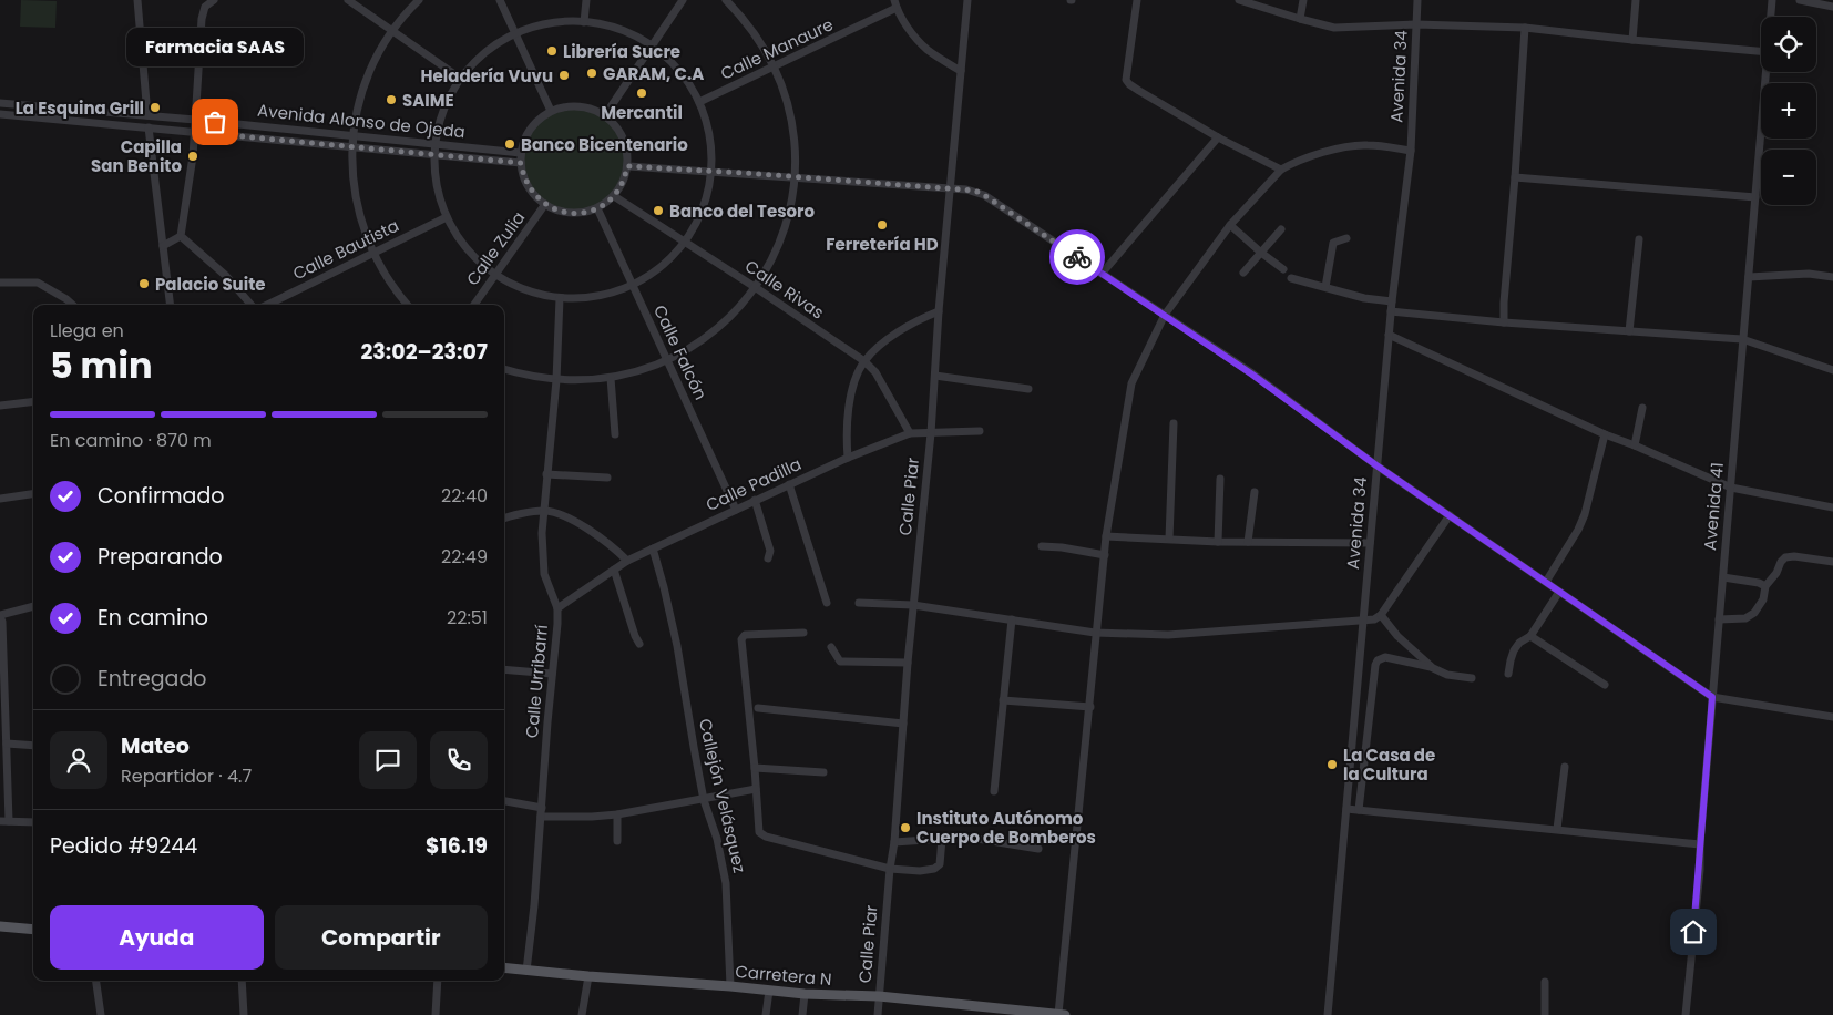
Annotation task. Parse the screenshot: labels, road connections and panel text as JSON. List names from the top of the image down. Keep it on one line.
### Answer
{"streets":{"main road":["Carretera N"],"street":["Calle Manaure","Avenida 34","Avenida Alonso de Ojeda","Calle Zulia","Calle Bautista","Calle Rivas","Calle Falcón","Calle Padilla","Calle Piar","Avenida 41","Calle Urribarrí","Callejón Velásquez"]},"crossings":[["Calle Manaure","Calle Piar"],["Avenida Alonso de Ojeda","Calle Zulia"],["Avenida Alonso de Ojeda","Calle Rivas"],["Avenida Alonso de Ojeda","Calle Falcón"],["Calle Zulia","Calle Rivas"],["Calle Zulia","Calle Falcón"],["Calle Rivas","Calle Falcón"],["Calle Rivas","Calle Padilla"],["Calle Falcón","Calle Padilla"],["Calle Padilla","Calle Piar"],["Calle Padilla","Calle Urribarrí"],["Calle Padilla","Callejón Velásquez"],["Calle Piar","Carretera N"],["Calle Urribarrí","Carretera N"],["Callejón Velásquez","Carretera N"]],"places":["Librería Sucre","GARAM, C.A","Heladería Vuvu","Mercantil","SAIME","La Esquina Grill","Farmacia SAAS","Banco Bicentenario","Capilla San Benito","Banco del Tesoro","Ferretería HD","Palacio Suite","La Casa de la Cultura","Instituto Autónomo Cuerpo de Bomberos"],"page":{"map_buttons":["+","−"],"bubble":"Farmacia SAAS","heading":["5 min","Llega en","23:02–23:07"],"panel":["Mateo","Repartidor · 4.7","Pedido #9244","$16.19"],"bar":"En camino · 870 m","list":[["Confirmado","22:40"],["Preparando","22:49"],["En camino","22:51"],"Entregado"],"buttons":["Ayuda","Compartir"]}}
